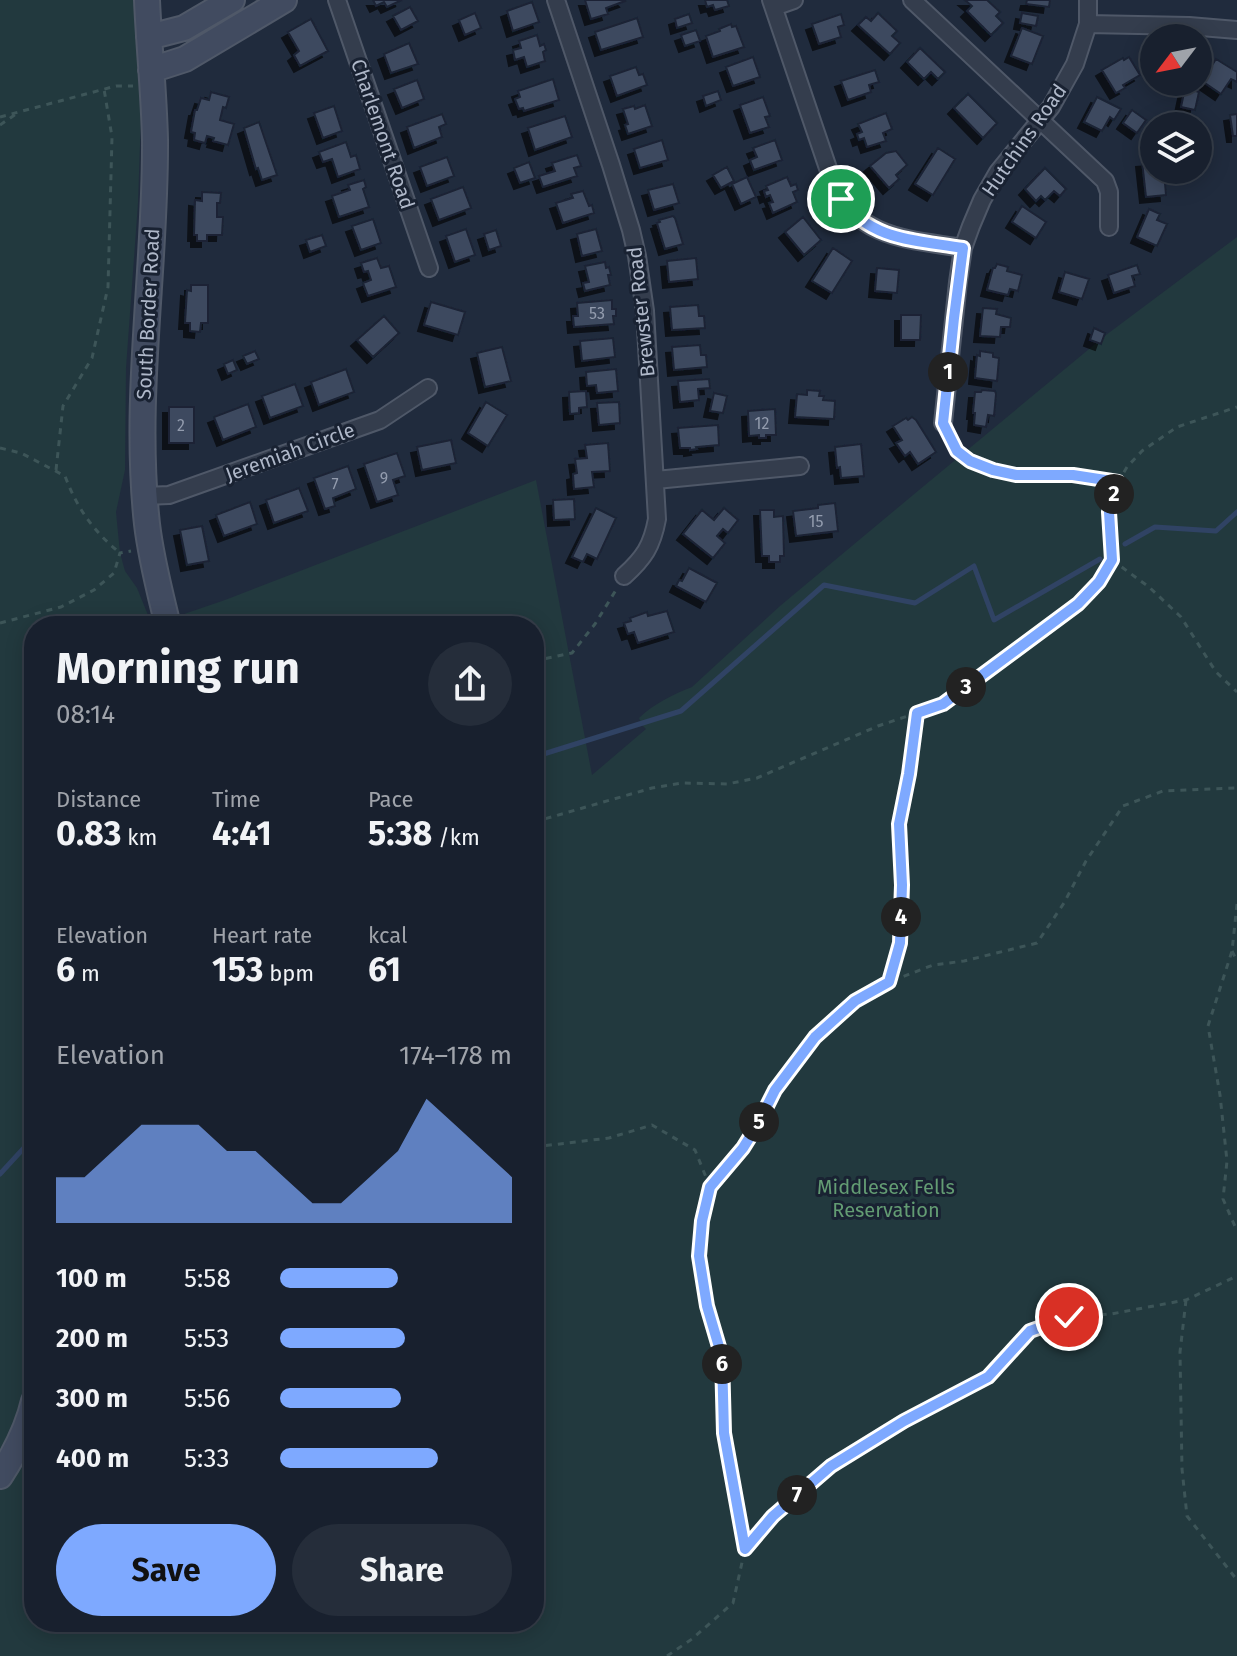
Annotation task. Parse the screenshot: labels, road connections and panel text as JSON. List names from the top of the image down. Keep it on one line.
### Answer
{"streets":{"main road":["South Border Road"],"street":["Charlemont Road","Hutchins Road","Brewster Road","Jeremiah Circle"]},"crossings":[["South Border Road","Jeremiah Circle"]],"parks":["Middlesex Fells Reservation"],"house_numbers":["53","12","2","9","7","15"],"north":"bottom left","page":{"pins":["1","2","3","4","5","6","7"],"heading":["Morning run","08:14"],"stats":[["Distance","0.83 km"],["Time","4:41"],["Pace","5:38 /km"],["Elevation","6 m"],["Heart rate","153 bpm"],["kcal","61"]],"chart":["Elevation","174–178 m"],"list":[{"name":"100 m","note":"5:58"},{"name":"200 m","note":"5:53"},{"name":"300 m","note":"5:56"},{"name":"400 m","note":"5:33"}],"buttons":["Save","Share"]}}
